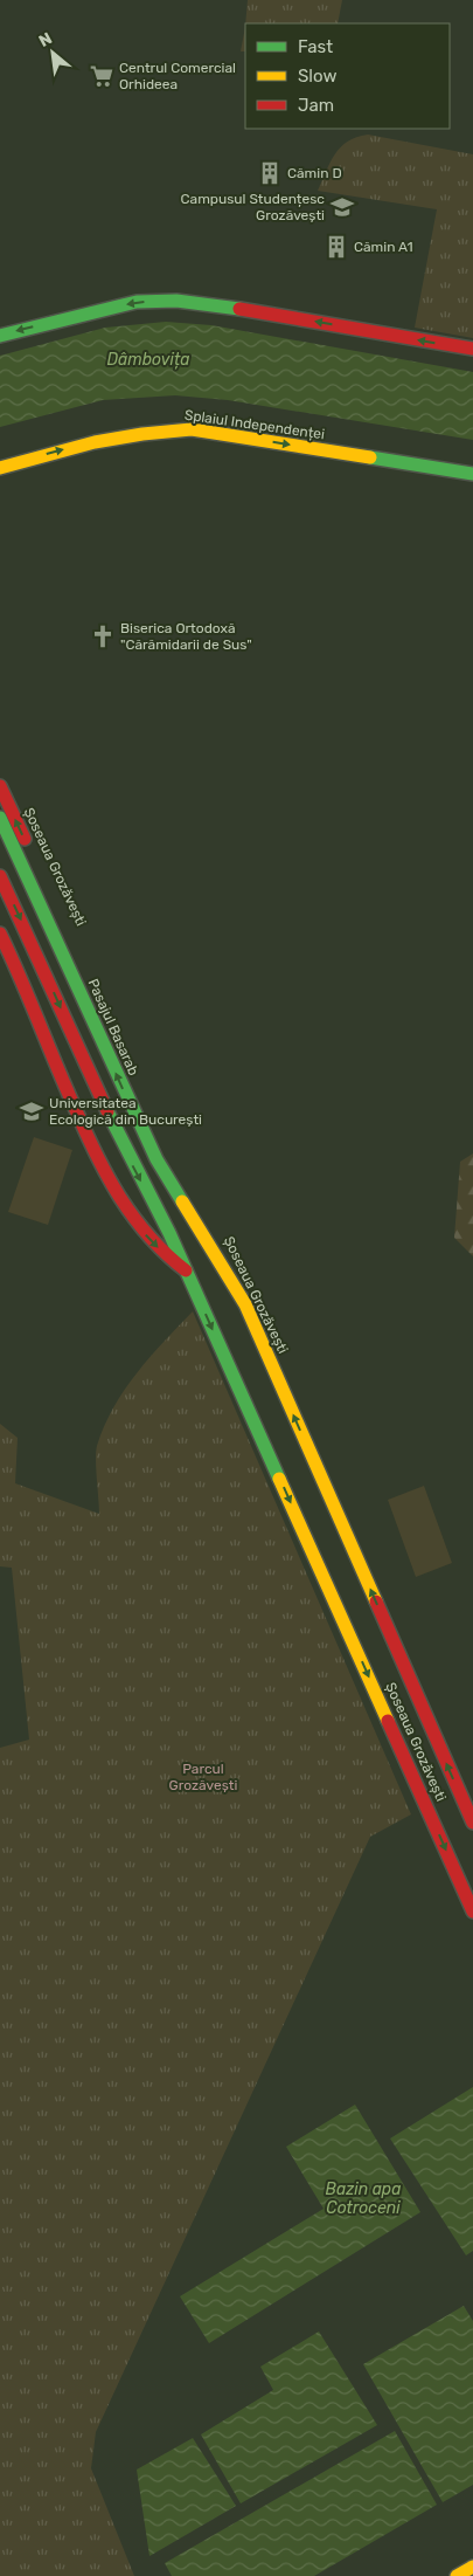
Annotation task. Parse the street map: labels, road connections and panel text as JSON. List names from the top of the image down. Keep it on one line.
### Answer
{"streets":{"main road":["Splaiul Independenței","Șoseaua Grozăvești","Pasajul Basarab"]},"crossings":[["Șoseaua Grozăvești","Pasajul Basarab"]],"one_way":["Splaiul Independenței"],"water":["Dâmbovița","Bazin apa Cotroceni"],"parks":["Parcul Grozăvești"],"places":{"supermarket":["Centrul Comercial Orhideea"],"building":["Cămin D","Cămin A1"],"school or university":["Campusul Studențesc Grozăvești","Universitatea Ecologică din București"],"church":["Biserica Ortodoxă \"Cărămidarii de Sus\""]},"legend":["Fast","Slow","Jam"],"north":"top left"}
